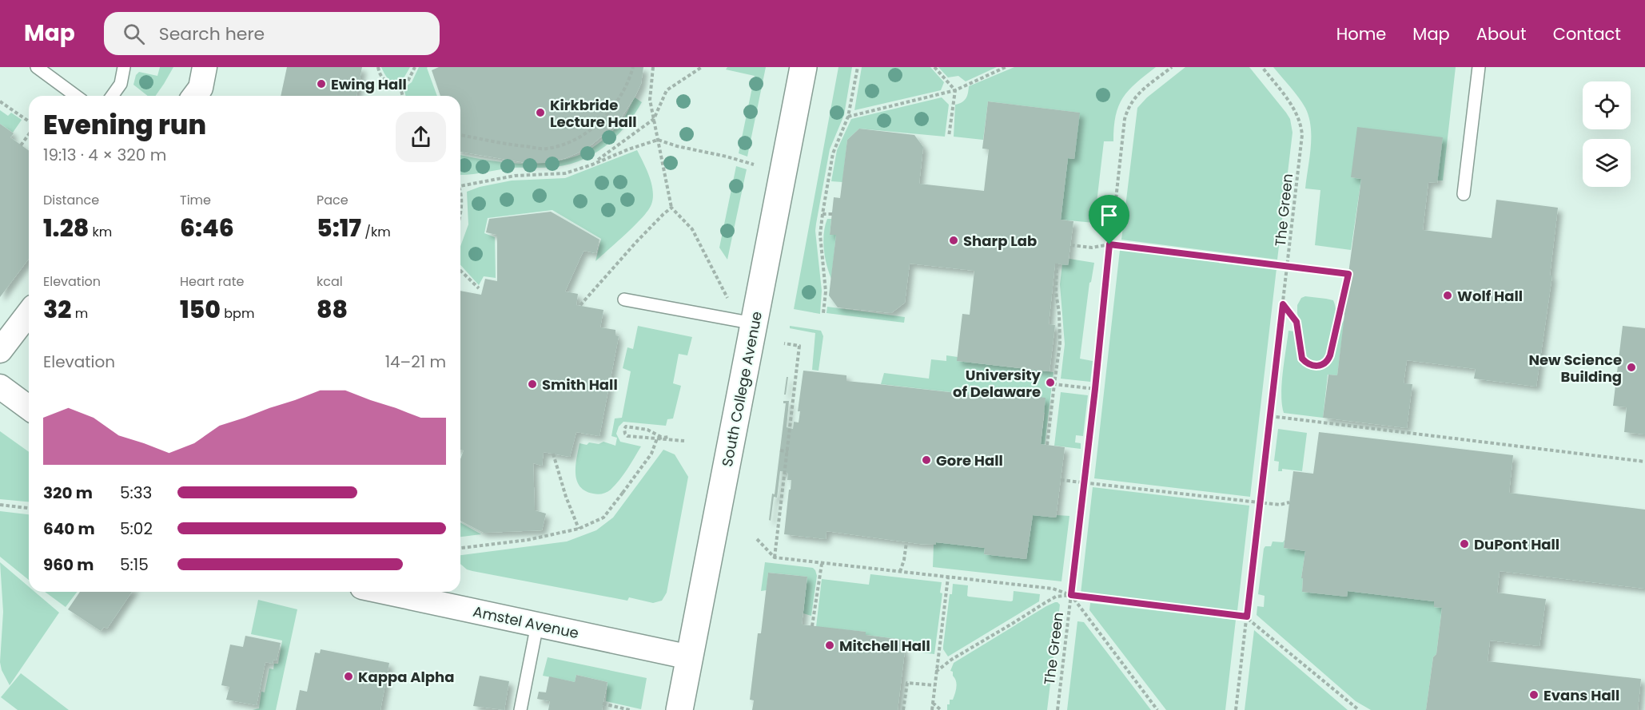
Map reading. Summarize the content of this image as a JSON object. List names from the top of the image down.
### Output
{
  "streets": {
    "main road": ["South College Avenue"],
    "street": ["Amstel Avenue"],
    "path": ["The Green"]
  },
  "crossings": [
    ["South College Avenue", "Amstel Avenue"]
  ],
  "places": [
    "Ewing Hall",
    "Kirkbride Lecture Hall",
    "Sharp Lab",
    "Wolf Hall",
    "New Science Building",
    "University of Delaware",
    "Smith Hall",
    "Gore Hall",
    "DuPont Hall",
    "Mitchell Hall",
    "Kappa Alpha",
    "Evans Hall"
  ],
  "page": {
    "header": "Map",
    "search": "Search here",
    "nav": [
      "Home",
      "Map",
      "About",
      "Contact"
    ],
    "heading": ["Evening run", "19:13 · 4 × 320 m"],
    "stats": [
      ["Distance", "1.28 km"],
      ["Time", "6:46"],
      ["Pace", "5:17 /km"],
      ["Elevation", "32 m"],
      ["Heart rate", "150 bpm"],
      ["kcal", "88"]
    ],
    "chart": ["Elevation", "14–21 m"],
    "list": [
      {
        "name": "320 m",
        "note": "5:33"
      },
      {
        "name": "640 m",
        "note": "5:02"
      },
      {
        "name": "960 m",
        "note": "5:15"
      }
    ]
  }
}
